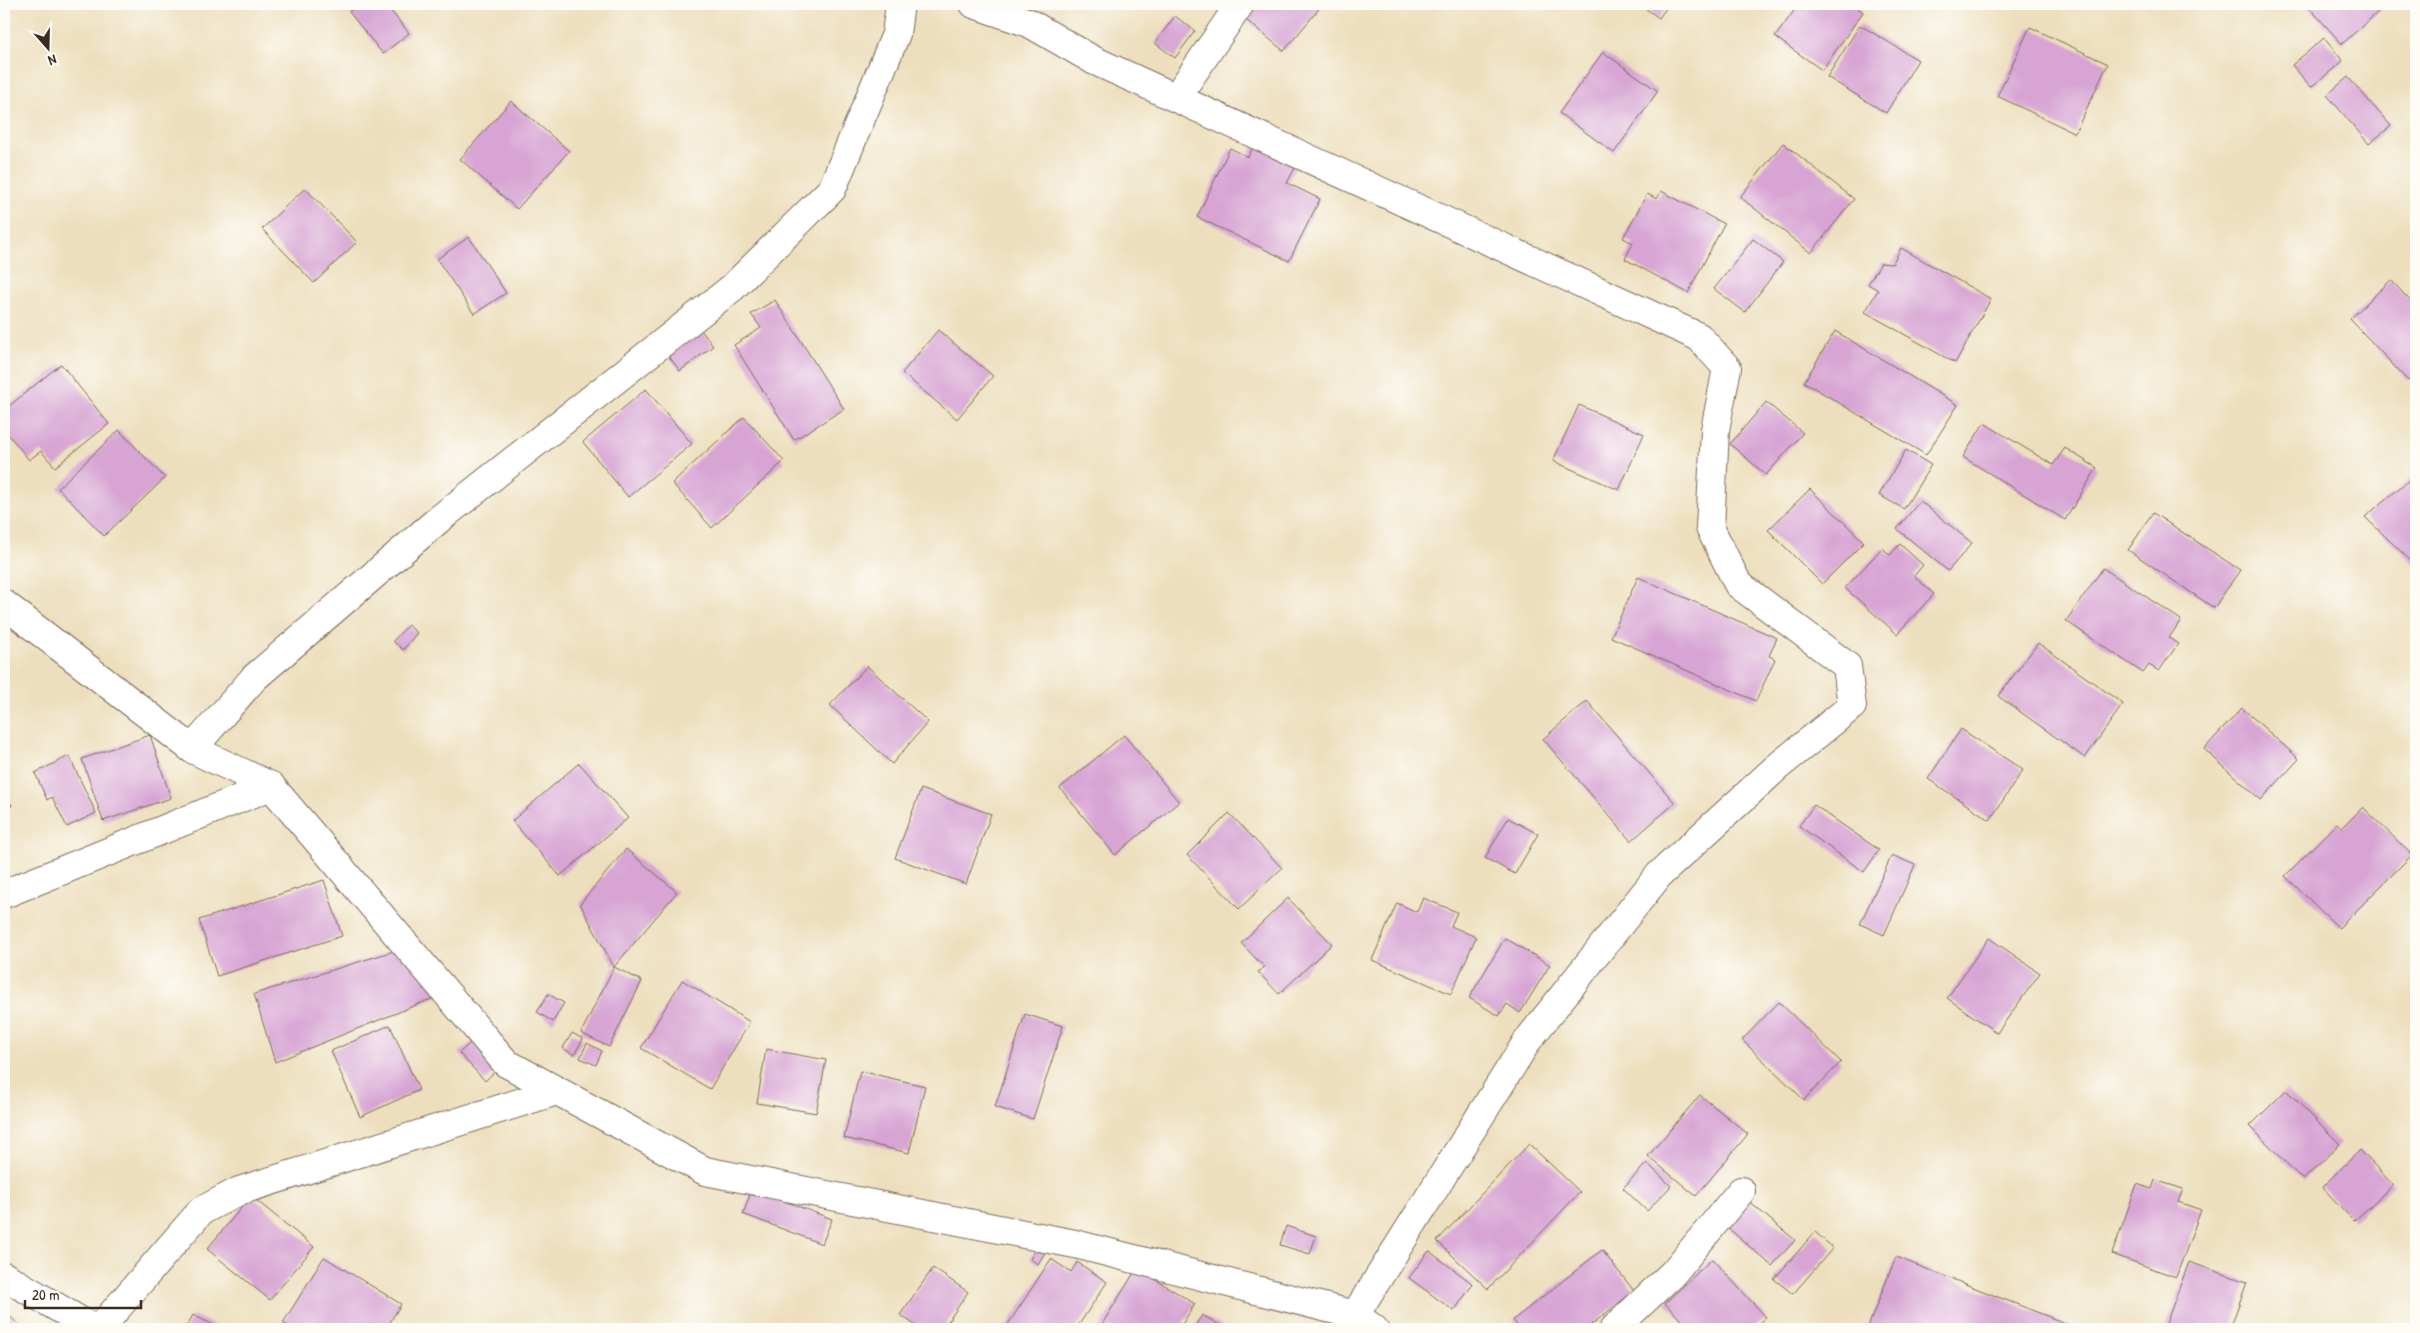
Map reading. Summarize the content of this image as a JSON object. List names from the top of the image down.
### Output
{
  "scale_bar": "20 m",
  "north": "bottom"
}
